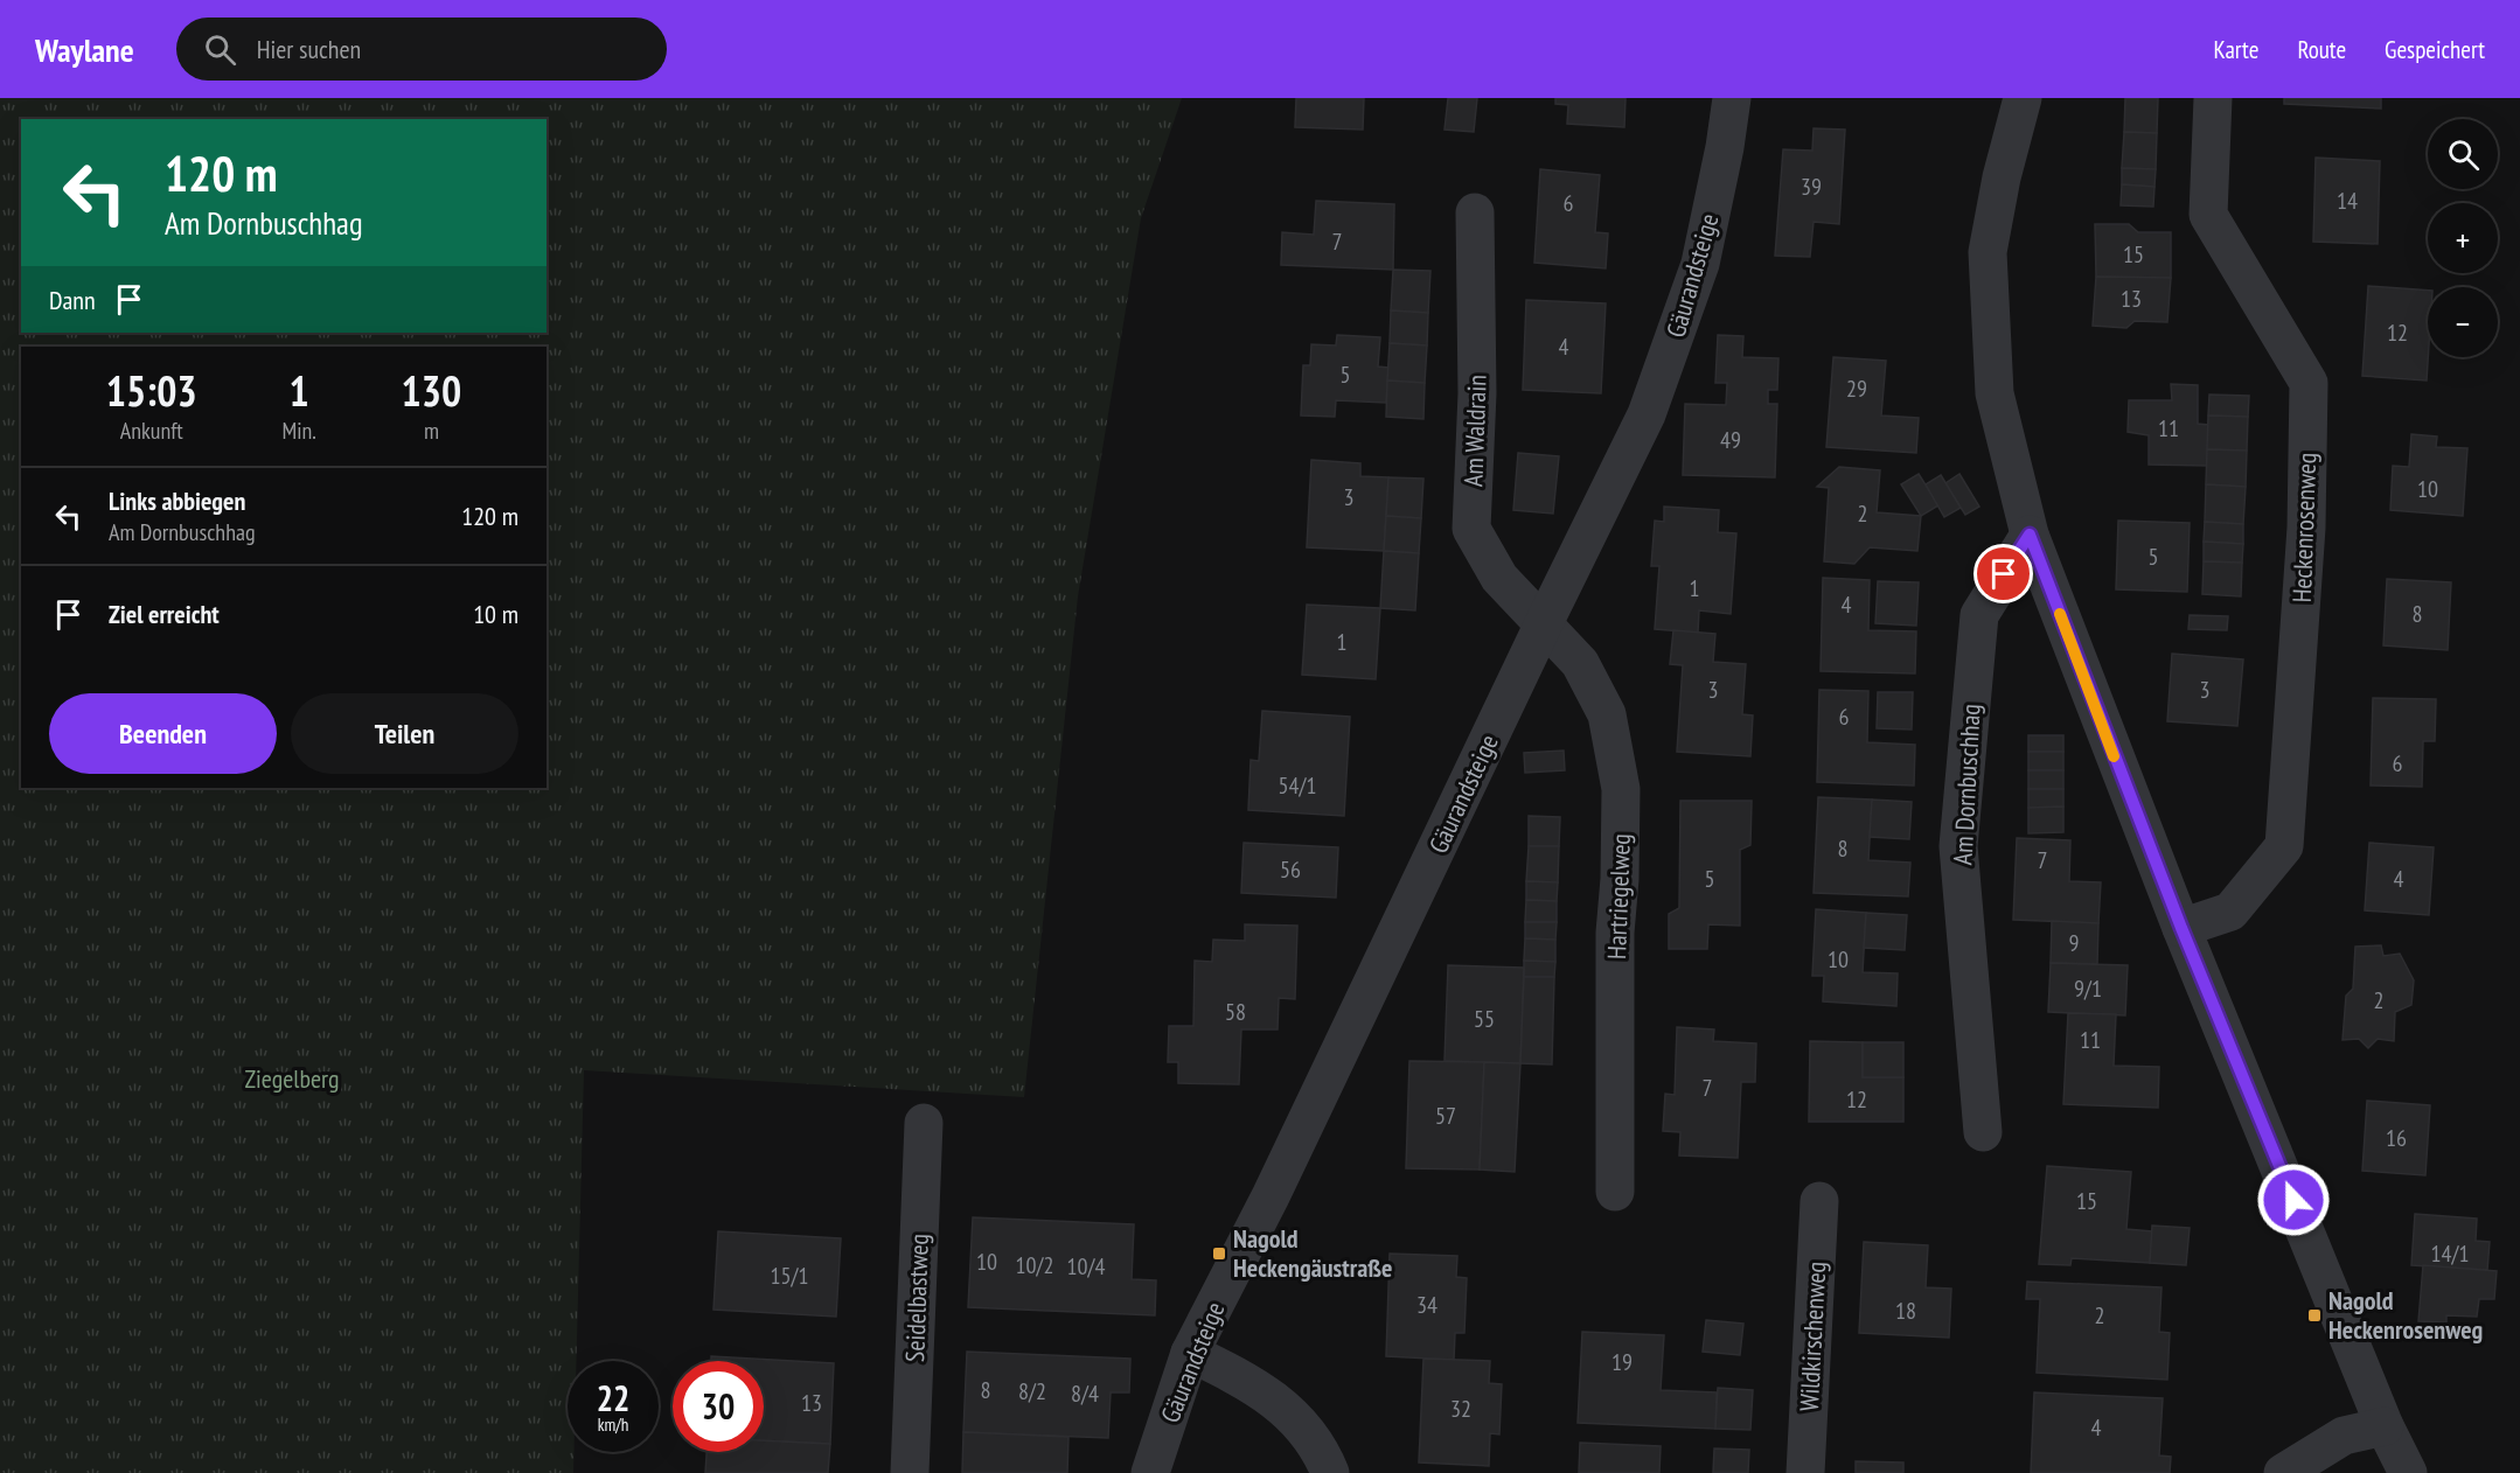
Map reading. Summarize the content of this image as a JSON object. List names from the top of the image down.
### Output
{
  "streets": {
    "street": [
      "Gäurandsteige",
      "Am Waldrain",
      "Heckenrosenweg",
      "Am Dornbuschhag",
      "Hartriegelweg",
      "Seidelbastweg",
      "Wildkirschenweg"
    ]
  },
  "crossings": [
    ["Gäurandsteige", "Am Waldrain"],
    ["Gäurandsteige", "Hartriegelweg"],
    ["Am Waldrain", "Hartriegelweg"]
  ],
  "parks": ["Ziegelberg"],
  "places": {
    "transit": ["Nagold Heckengäustraße", "Nagold Heckenrosenweg"]
  },
  "house_numbers": [
    "39",
    "14",
    "6",
    "7",
    "15",
    "13",
    "12",
    "4",
    "5",
    "29",
    "11",
    "49",
    "10",
    "3",
    "2",
    "5",
    "1",
    "4",
    "8",
    "1",
    "3",
    "3",
    "6",
    "6",
    "54/1",
    "8",
    "7",
    "56",
    "5",
    "4",
    "9",
    "10",
    "9/1",
    "2",
    "58",
    "55",
    "11",
    "7",
    "12",
    "57",
    "16",
    "15",
    "14/1",
    "10",
    "10/2",
    "10/4",
    "15/1",
    "34",
    "18",
    "2",
    "19",
    "8",
    "8/2",
    "8/4",
    "13",
    "32",
    "4"
  ],
  "page": {
    "header": "Waylane",
    "search": "Hier suchen",
    "nav": ["Karte", "Route", "Gespeichert"],
    "map_buttons": ["+", "−"],
    "turn": ["120 m", "Am Dornbuschhag"],
    "then": "Dann",
    "eta": [
      "15:03",
      "Ankunft",
      "1",
      "Min.",
      "130",
      "m"
    ],
    "list": [
      {
        "name": "Links abbiegen",
        "note": "Am Dornbuschhag",
        "value": "120 m"
      },
      {
        "name": "Ziel erreicht",
        "value": "10 m"
      }
    ],
    "buttons": ["Beenden", "Teilen"],
    "speed": "22 km/h",
    "limit": "30"
  }
}
